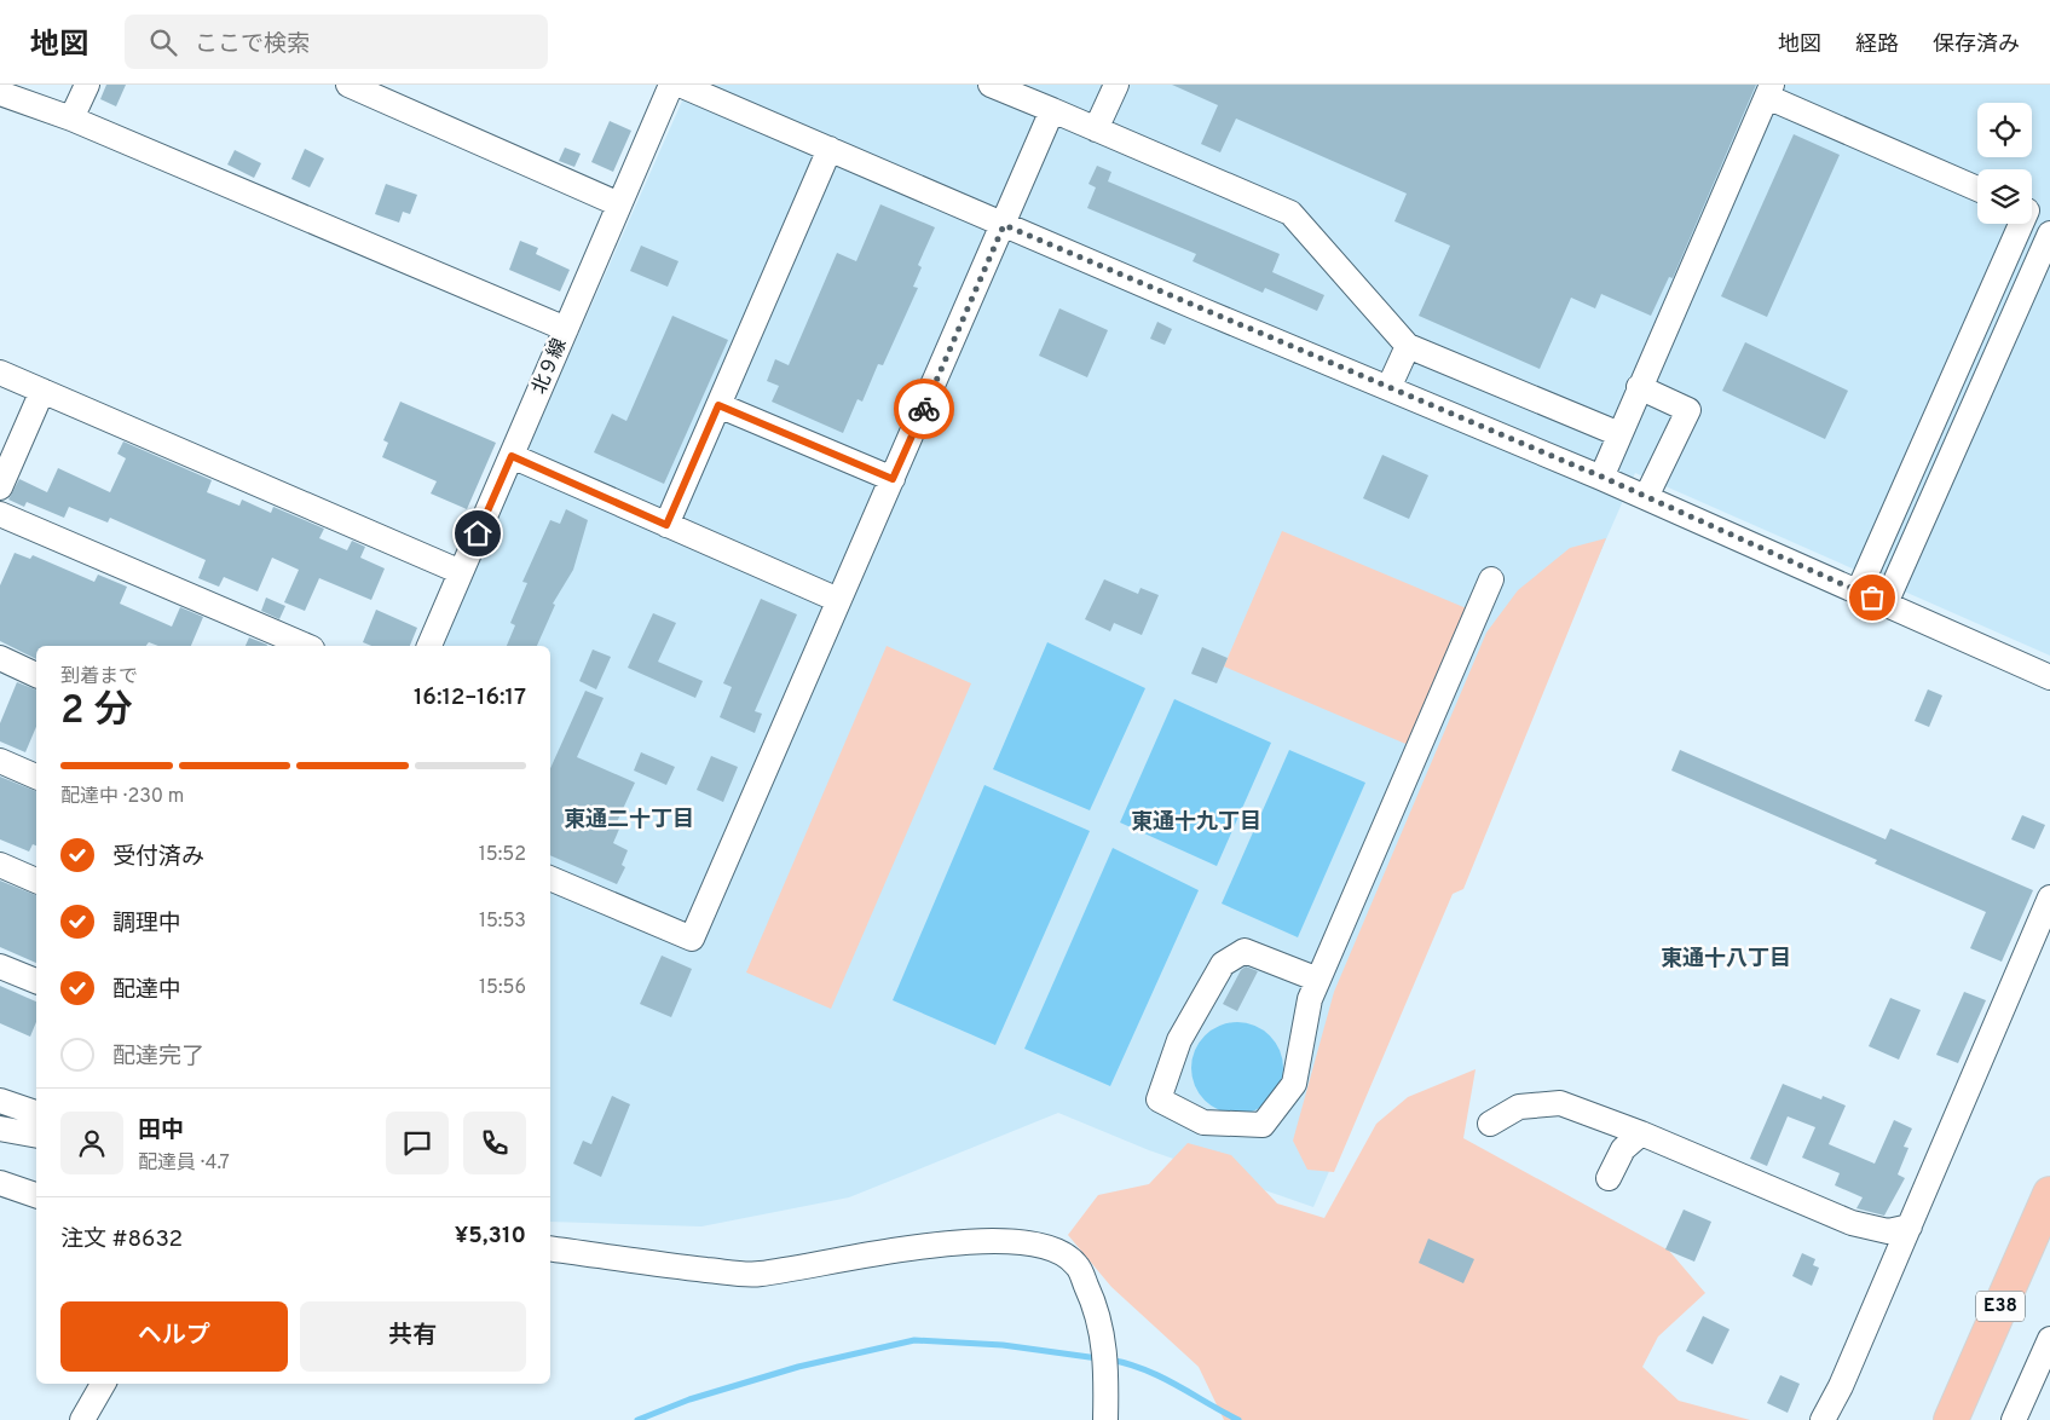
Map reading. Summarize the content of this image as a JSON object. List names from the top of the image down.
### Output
{
  "streets": {
    "highway": ["E38"],
    "street": ["北９線"]
  },
  "districts": ["東通二十丁目", "東通十九丁目", "東通十八丁目"],
  "page": {
    "header": "地図",
    "search": "ここで検索",
    "nav": ["地図", "経路", "保存済み"],
    "heading": ["2 分", "到着まで", "16:12–16:17"],
    "panel": [
      "田中",
      "配達員 · 4.7",
      "注文 #8632",
      "¥5,310"
    ],
    "bar": "配達中 · 230 m",
    "list": [
      ["受付済み", "15:52"],
      ["調理中", "15:53"],
      ["配達中", "15:56"],
      "配達完了"
    ],
    "buttons": ["ヘルプ", "共有"]
  }
}
